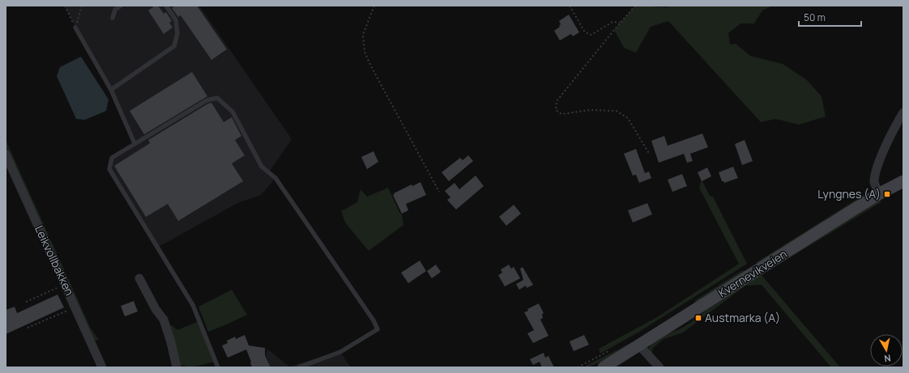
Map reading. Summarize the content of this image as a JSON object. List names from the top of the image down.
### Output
{
  "streets": {
    "main road": ["Kvernevikveien"],
    "street": ["Leikvollbakken"]
  },
  "places": {
    "transit": ["Lyngnes (A)", "Austmarka (A)"]
  },
  "scale_bar": "50 m",
  "north": "bottom"
}
